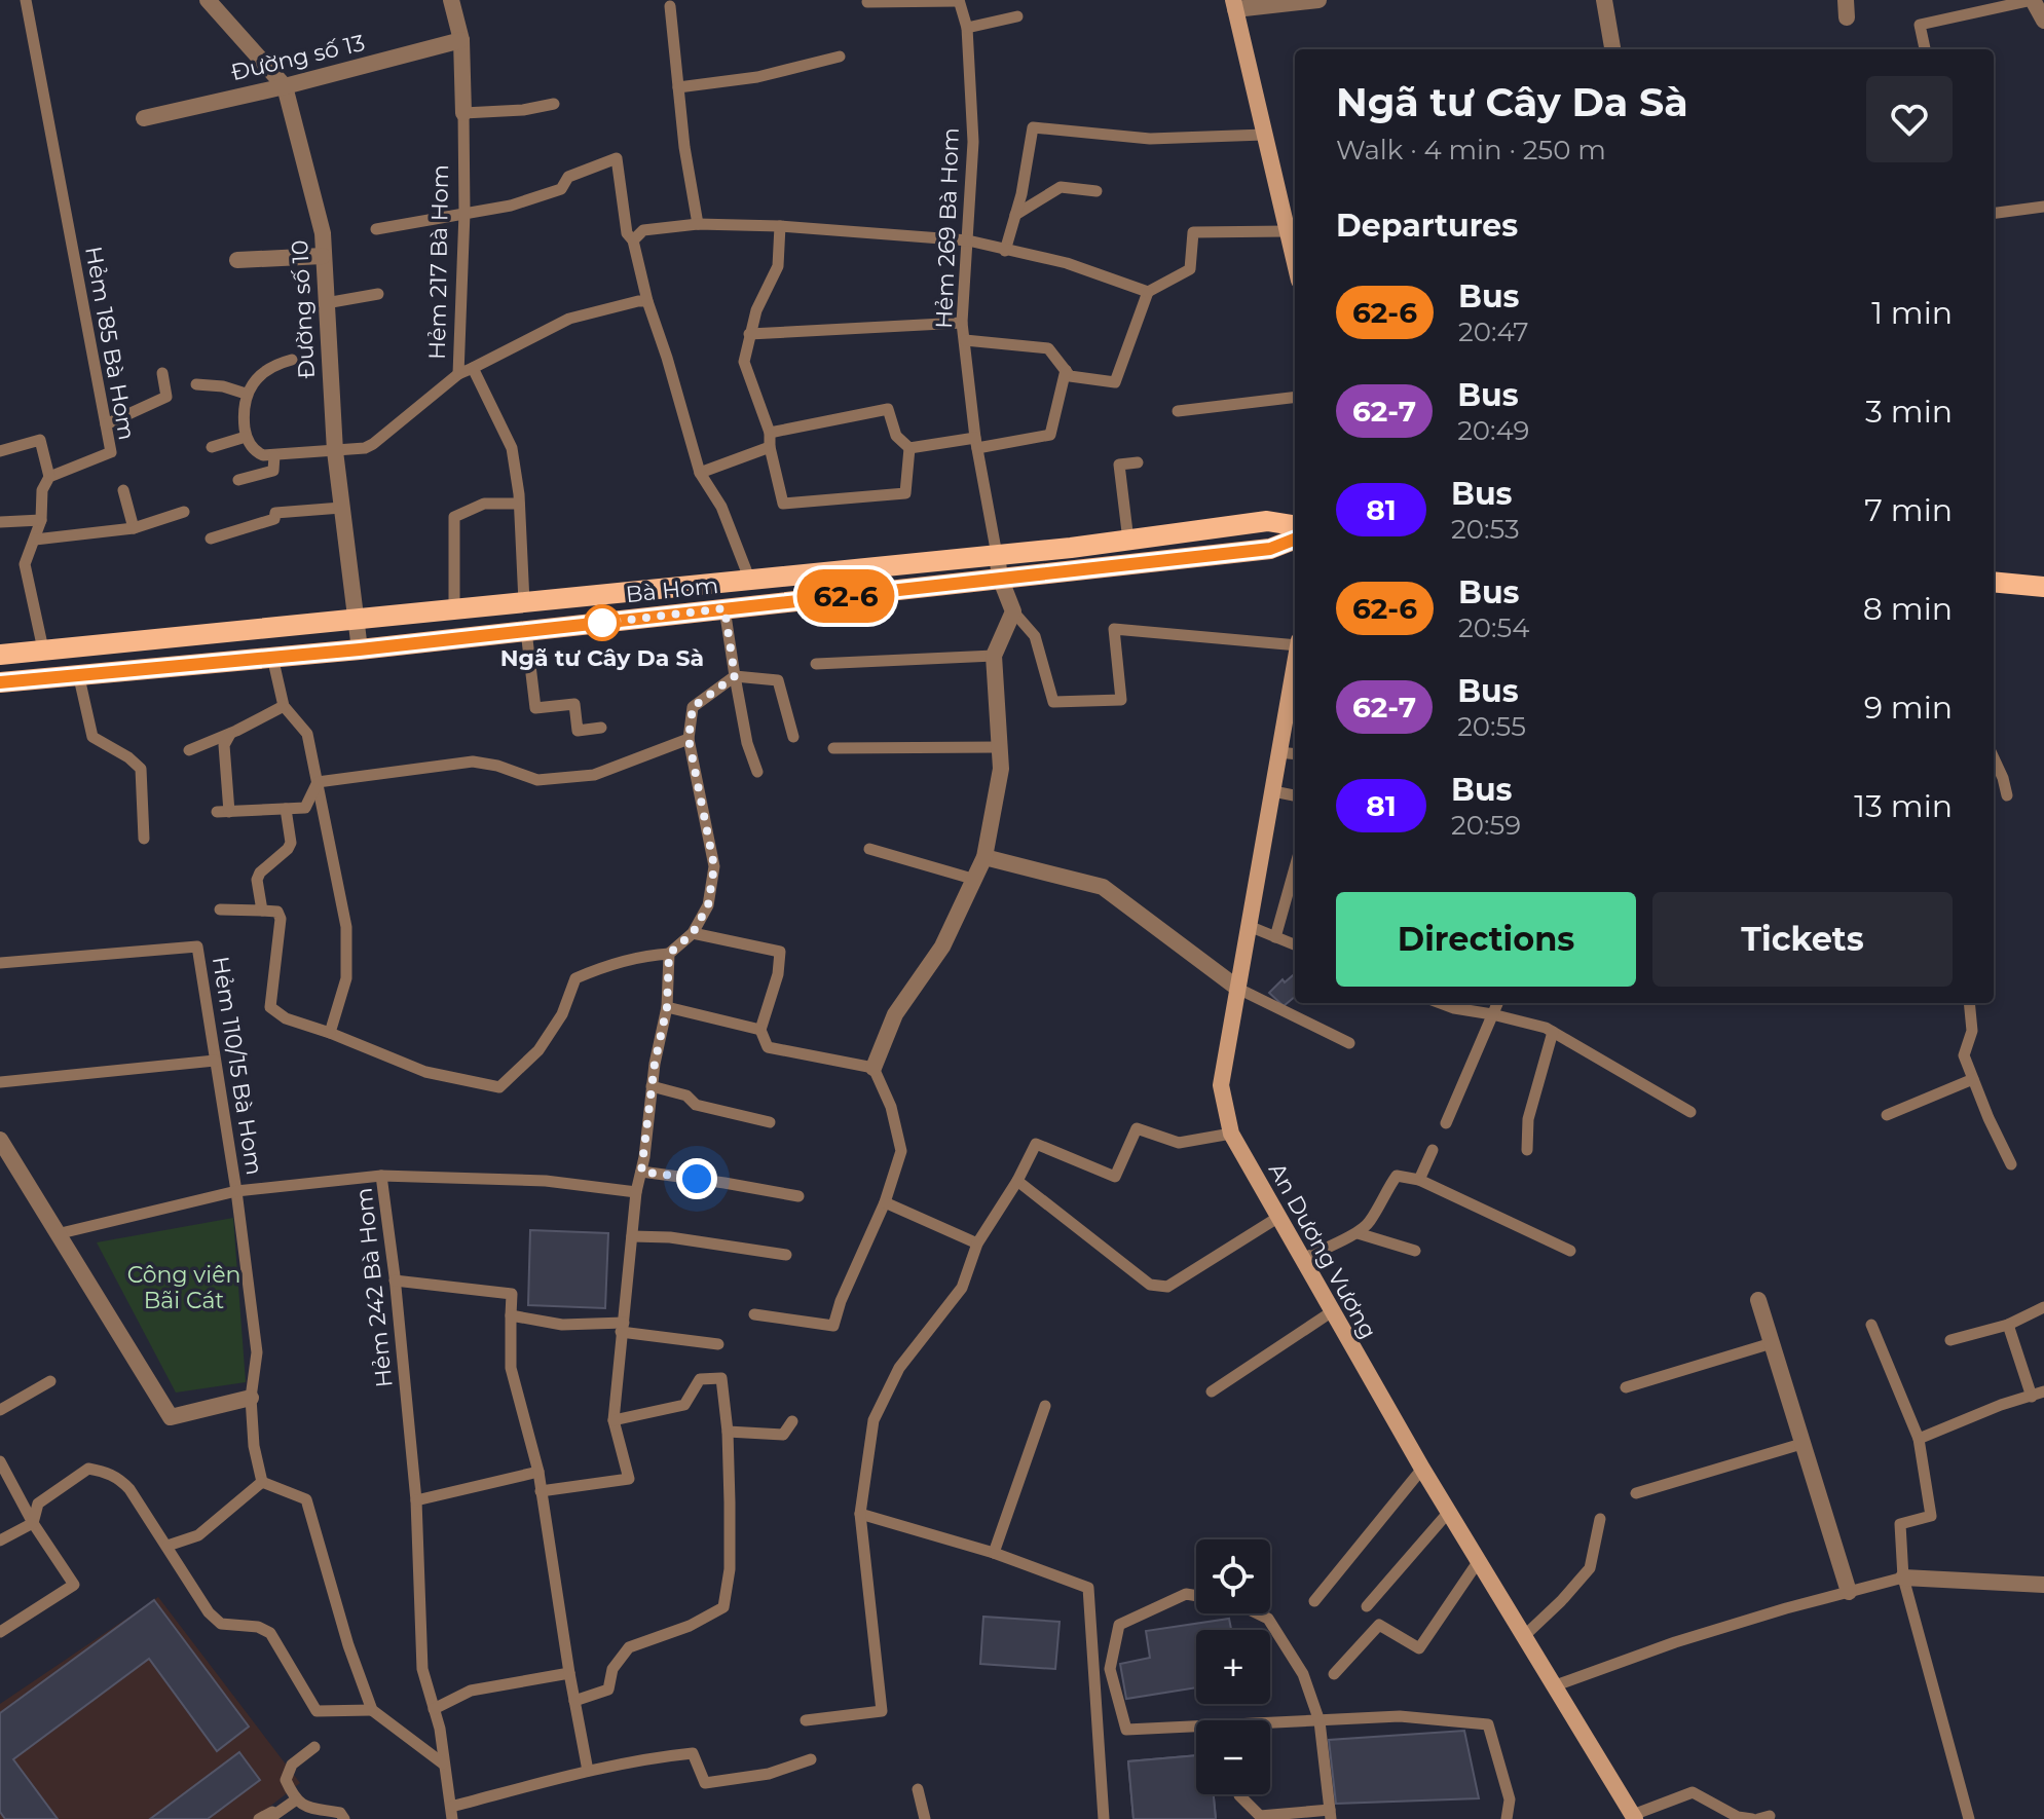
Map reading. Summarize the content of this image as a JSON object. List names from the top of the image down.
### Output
{
  "streets": {
    "main road": ["Bà Hom", "An Dương Vương"],
    "street": ["Đường số 13", "Hẻm 217 Bà Hom", "Đường số 10"],
    "lane": [
      "Hẻm 269 Bà Hom",
      "Hẻm 185 Bà Hom",
      "Hẻm 110/15 Bà Hom",
      "Hẻm 242 Bà Hom"
    ]
  },
  "crossings": [
    ["Đường số 13", "Hẻm 217 Bà Hom"],
    ["Đường số 13", "Đường số 10"],
    ["Hẻm 269 Bà Hom", "Bà Hom"],
    ["Hẻm 217 Bà Hom", "Bà Hom"],
    ["Đường số 10", "Bà Hom"]
  ],
  "parks": ["Công viên Bãi Cát"],
  "places": ["Ngã tư Cây Da Sà"],
  "lines": ["bus line 62-6"],
  "page": {
    "on_map": "62-6",
    "heading": [
      ["Ngã tư Cây Da Sà", "Walk · 4 min · 250 m"],
      "Departures"
    ],
    "list": [
      {
        "mark": "62-6",
        "name": "Bus",
        "note": "20:47",
        "value": "1 min"
      },
      {
        "mark": "62-7",
        "name": "Bus",
        "note": "20:49",
        "value": "3 min"
      },
      {
        "mark": "81",
        "name": "Bus",
        "note": "20:53",
        "value": "7 min"
      },
      {
        "mark": "62-6",
        "name": "Bus",
        "note": "20:54",
        "value": "8 min"
      },
      {
        "mark": "62-7",
        "name": "Bus",
        "note": "20:55",
        "value": "9 min"
      },
      {
        "mark": "81",
        "name": "Bus",
        "note": "20:59",
        "value": "13 min"
      }
    ],
    "buttons": ["Directions", "Tickets"],
    "map_buttons": ["+", "−"]
  }
}
